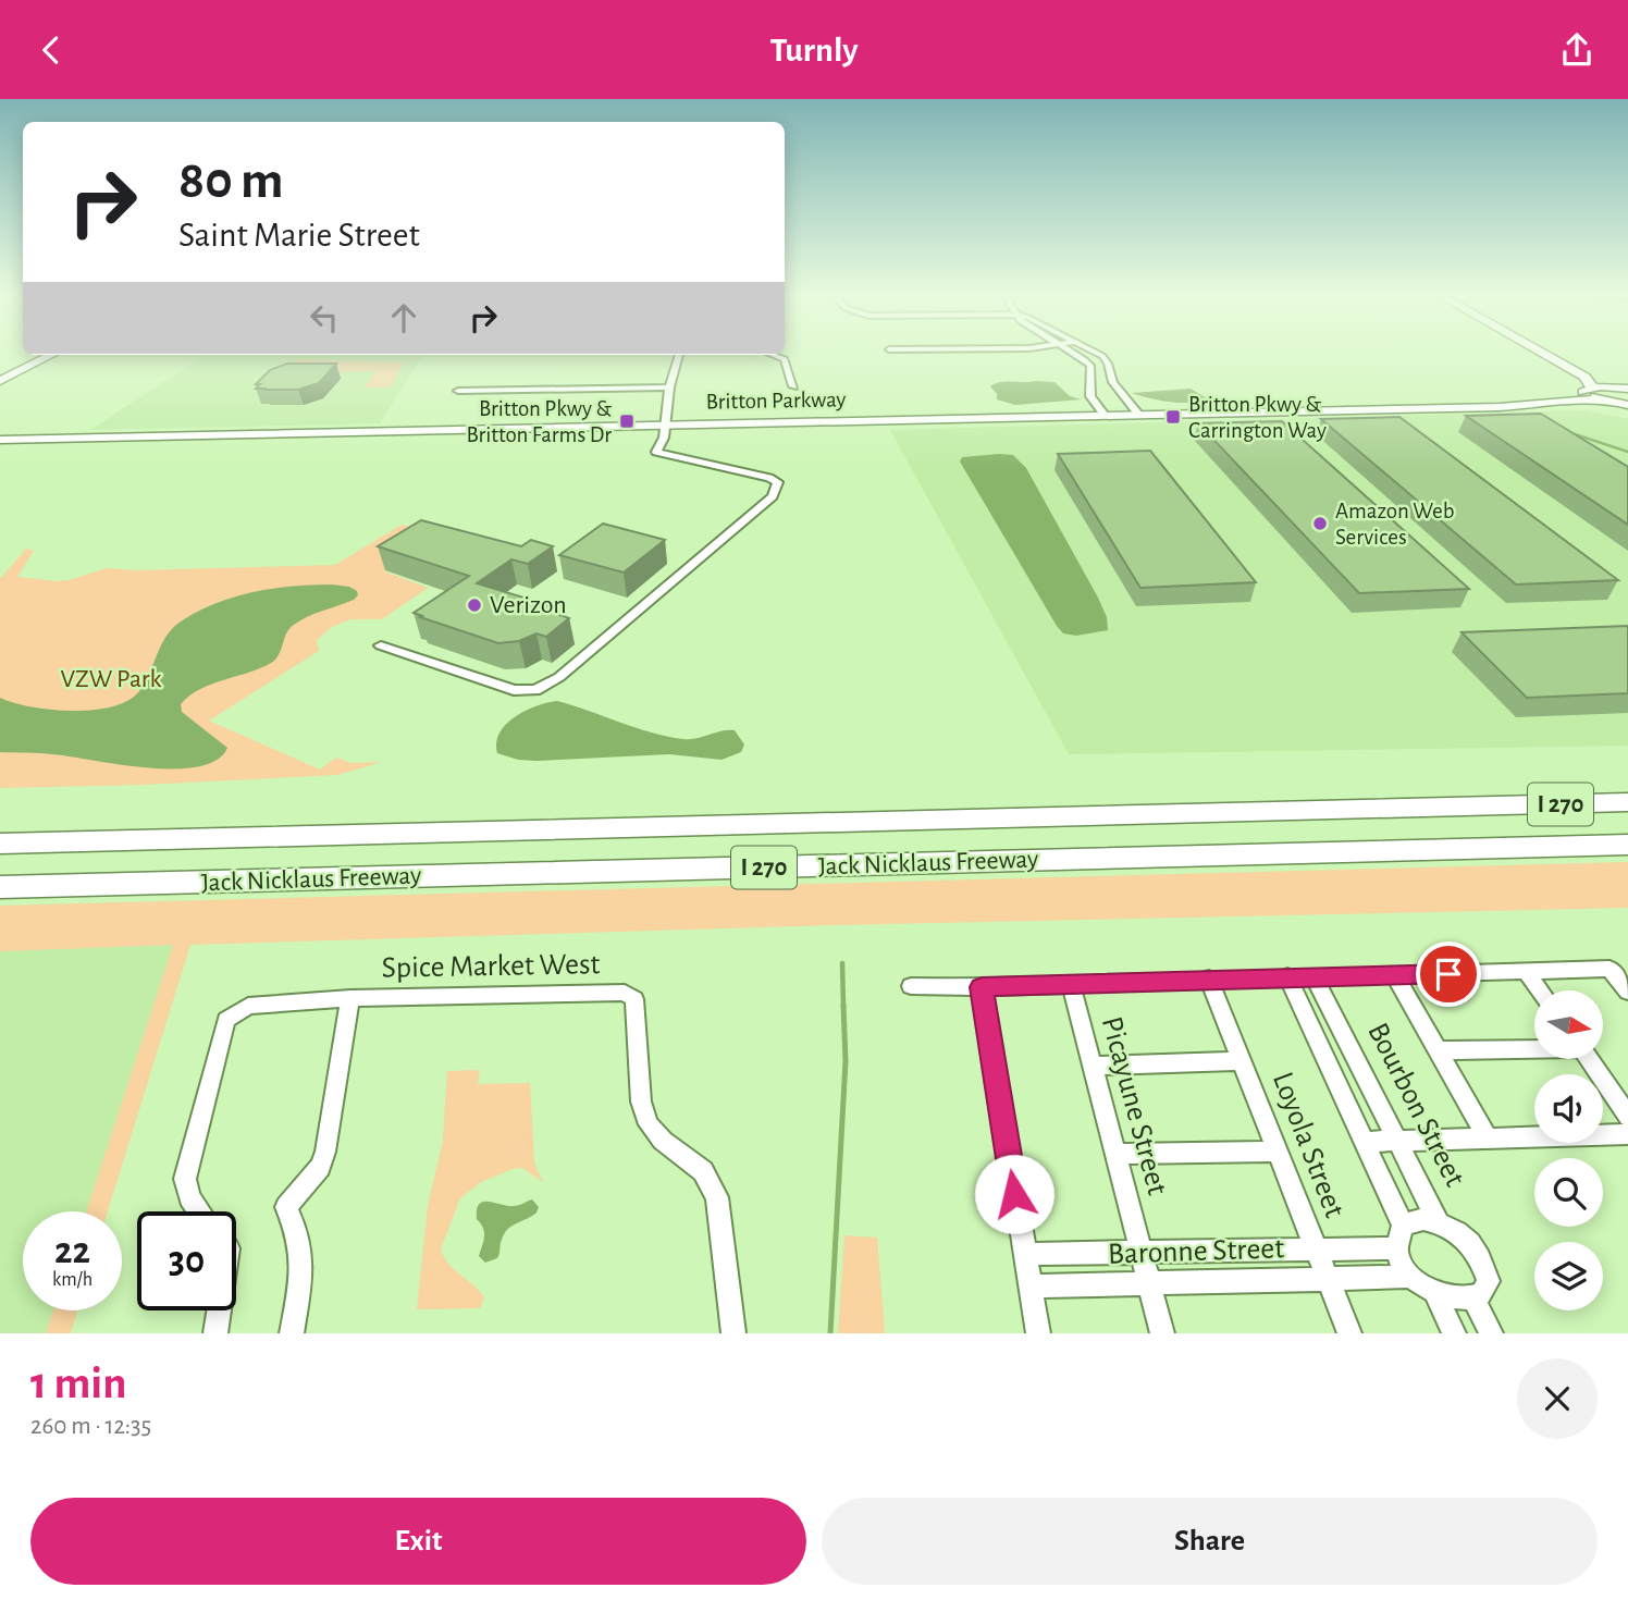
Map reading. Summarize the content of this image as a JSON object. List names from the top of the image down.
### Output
{
  "streets": {
    "highway": ["I 270", "Jack Nicklaus Freeway"],
    "main road": ["Britton Parkway"],
    "street": [
      "Spice Market West",
      "Bourbon Street",
      "Picayune Street",
      "Loyola Street",
      "Baronne Street"
    ]
  },
  "crossings": [
    ["Bourbon Street", "Baronne Street"],
    ["Picayune Street", "Baronne Street"],
    ["Loyola Street", "Baronne Street"]
  ],
  "parks": ["VZW Park"],
  "places": {
    "transit": ["Britton Pkwy & Carrington Way", "Britton Pkwy & Britton Farms Dr"],
    "other": ["Amazon Web Services", "Verizon"]
  },
  "north": "right",
  "page": {
    "header": "Turnly",
    "turn": ["80 m", "Saint Marie Street"],
    "speed": "22 km/h",
    "limit": "30",
    "heading": ["1 min", "260 m · 12:35"],
    "buttons": ["Exit", "Share"]
  }
}
